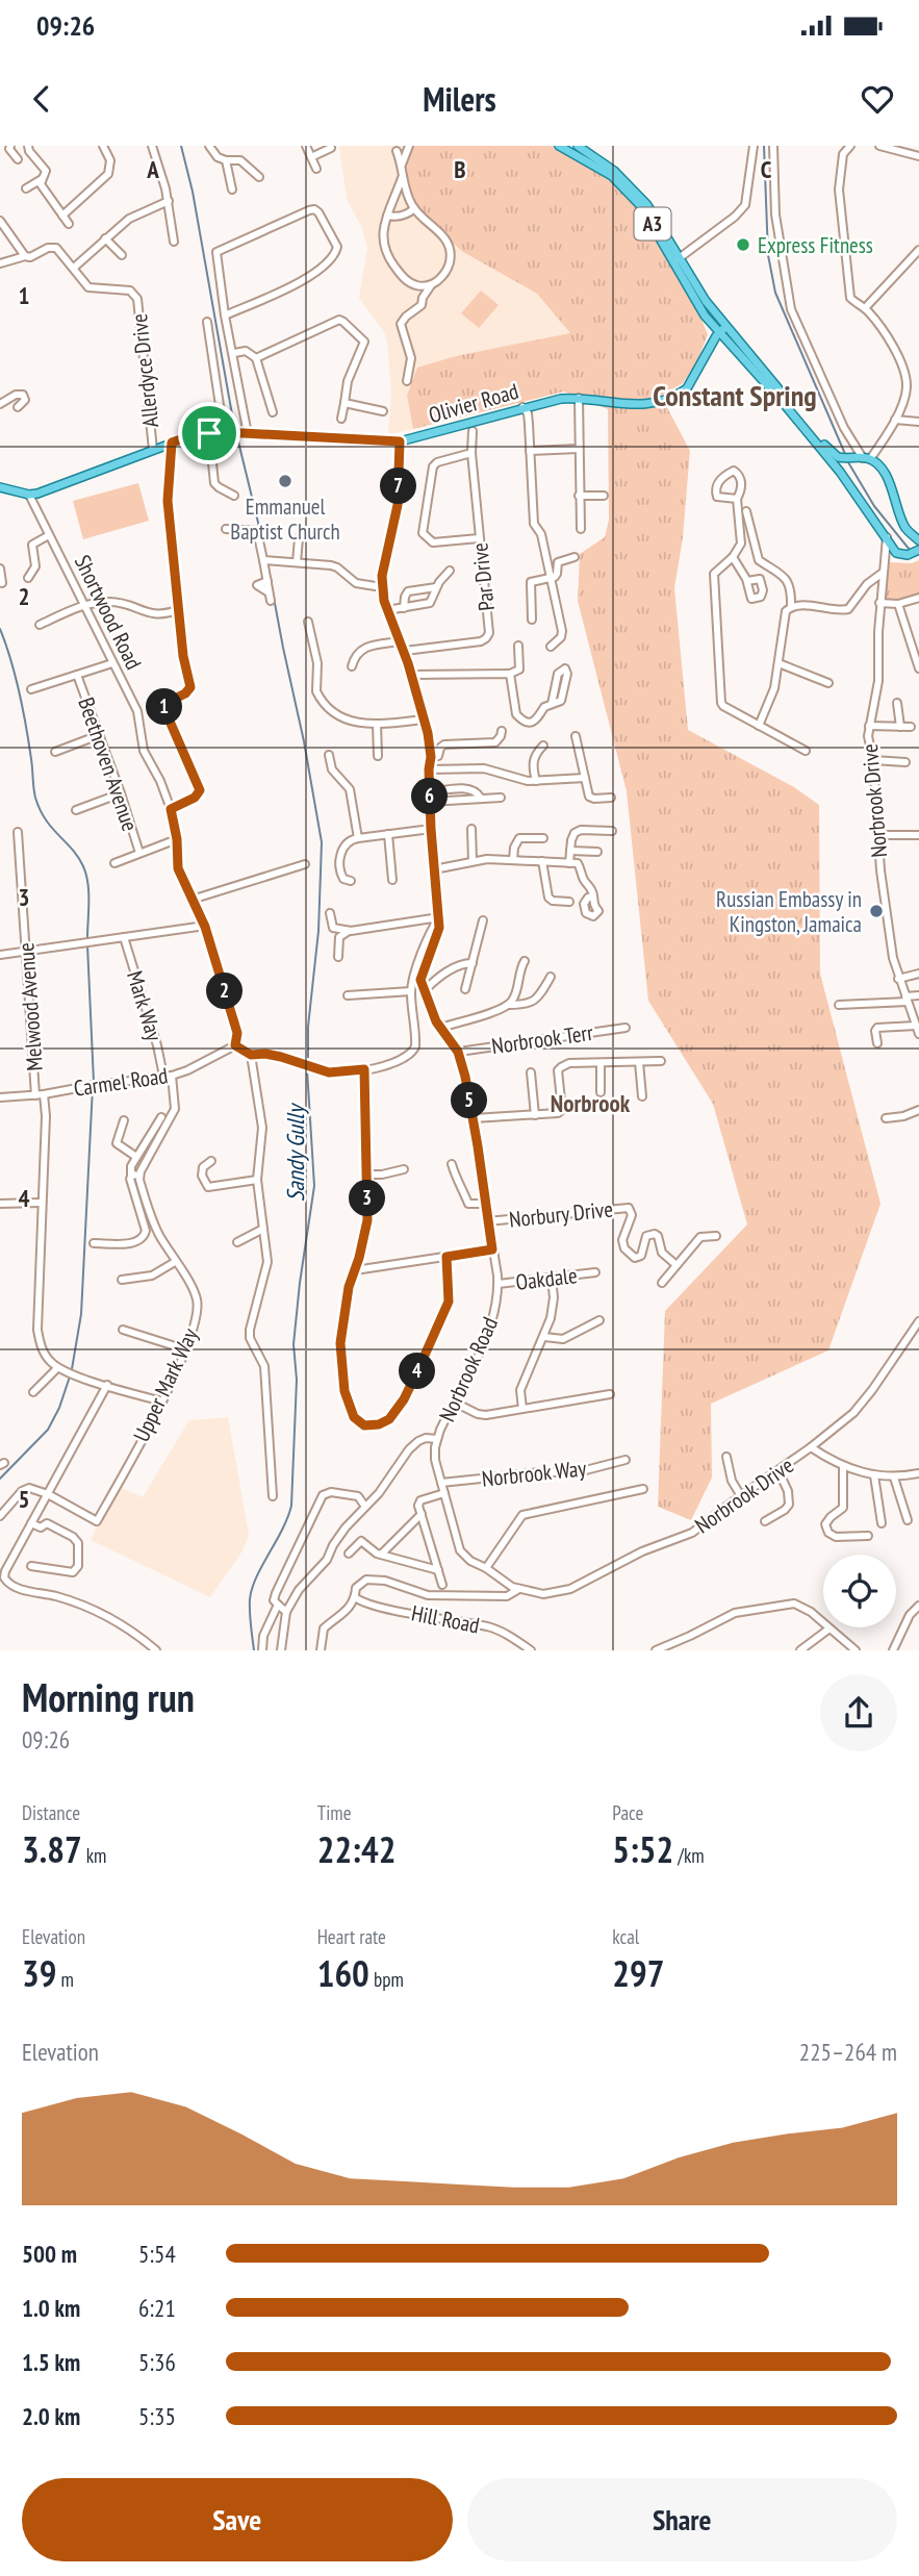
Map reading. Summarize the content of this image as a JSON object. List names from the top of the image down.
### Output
{
  "streets": {
    "main road": ["A3", "Olivier Road"],
    "street": [
      "Allerdyce Drive",
      "Par Drive",
      "Shortwood Road",
      "Beethoven Avenue",
      "Norbrook Drive",
      "Mark Way",
      "Melwood Avenue",
      "Norbrook Terr",
      "Carmel Road",
      "Norbury Drive",
      "Oakdale",
      "Norbrook Road",
      "Upper Mark Way",
      "Norbrook Way",
      "Hill Road"
    ]
  },
  "crossings": [
    ["A3", "Olivier Road"],
    ["A3", "Norbrook Drive"],
    ["Allerdyce Drive", "Olivier Road"],
    ["Olivier Road", "Shortwood Road"],
    ["Olivier Road", "Norbrook Road"],
    ["Par Drive", "Norbrook Road"],
    ["Shortwood Road", "Carmel Road"],
    ["Norbrook Drive", "Norbrook Road"],
    ["Mark Way", "Carmel Road"],
    ["Melwood Avenue", "Carmel Road"],
    ["Norbrook Terr", "Norbrook Road"],
    ["Norbury Drive", "Norbrook Road"],
    ["Oakdale", "Norbrook Road"],
    ["Norbrook Road", "Norbrook Way"]
  ],
  "districts": ["Constant Spring", "Norbrook"],
  "water": ["Sandy Gully"],
  "places": ["Express Fitness", "Emmanuel Baptist Church", "Russian Embassy in Kingston, Jamaica"],
  "page": {
    "status": "09:26",
    "header": "Milers",
    "pins": [
      "7",
      "1",
      "6",
      "2",
      "5",
      "3",
      "4"
    ],
    "heading": ["Morning run", "09:26"],
    "stats": [
      ["Distance", "3.87 km"],
      ["Time", "22:42"],
      ["Pace", "5:52 /km"],
      ["Elevation", "39 m"],
      ["Heart rate", "160 bpm"],
      ["kcal", "297"]
    ],
    "chart": ["Elevation", "225–264 m"],
    "list": [
      {
        "name": "500 m",
        "note": "5:54"
      },
      {
        "name": "1.0 km",
        "note": "6:21"
      },
      {
        "name": "1.5 km",
        "note": "5:36"
      },
      {
        "name": "2.0 km",
        "note": "5:35"
      }
    ],
    "buttons": ["Save", "Share"]
  },
  "grid": {
    "columns": ["A", "B", "C"],
    "rows": [
      "1",
      "2",
      "3",
      "4",
      "5"
    ]
  }
}
